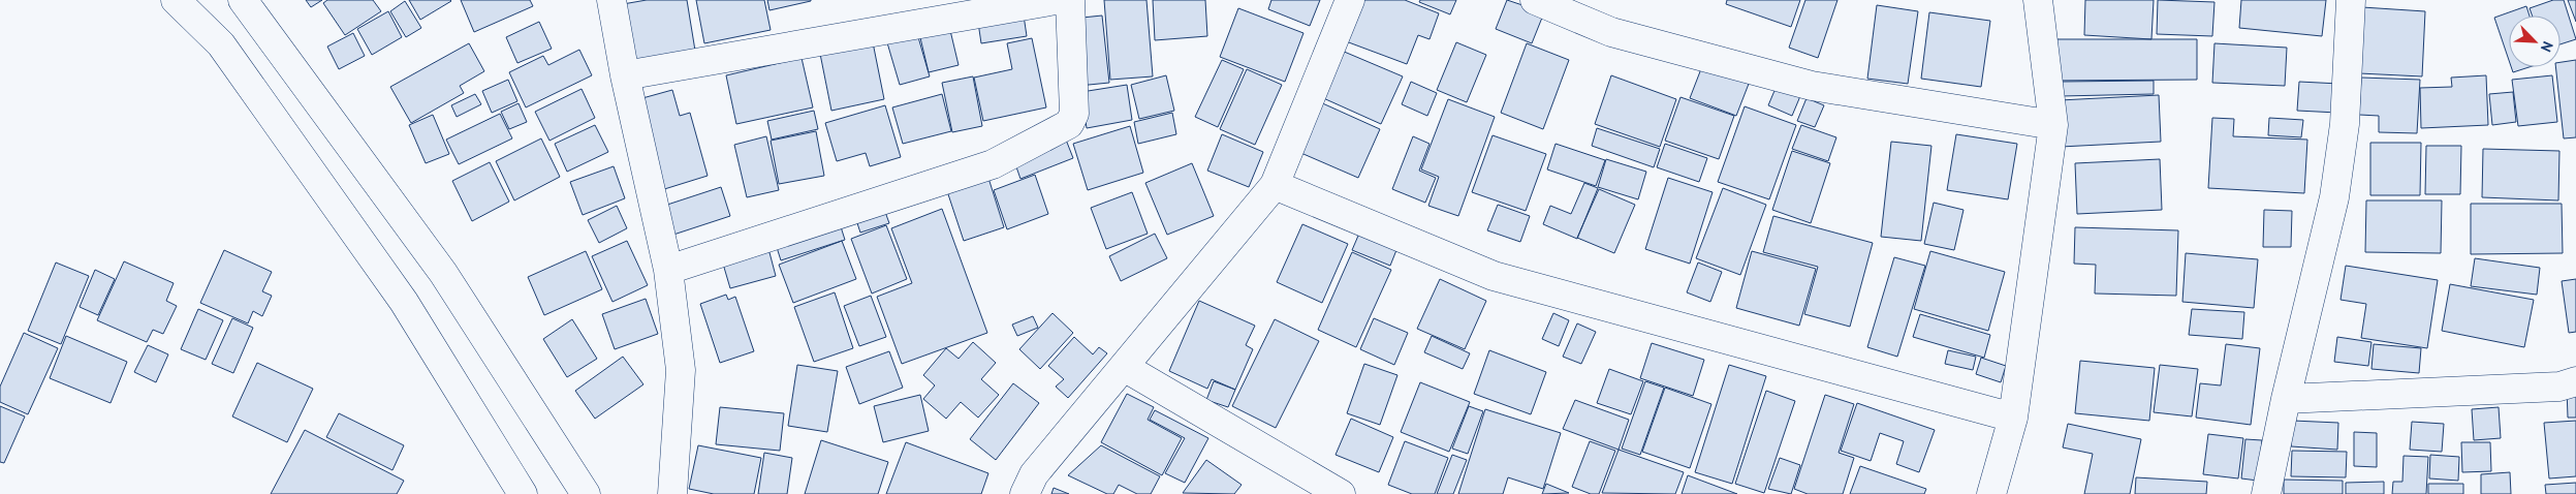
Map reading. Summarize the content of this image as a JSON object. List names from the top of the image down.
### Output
{
  "north": "bottom right"
}
